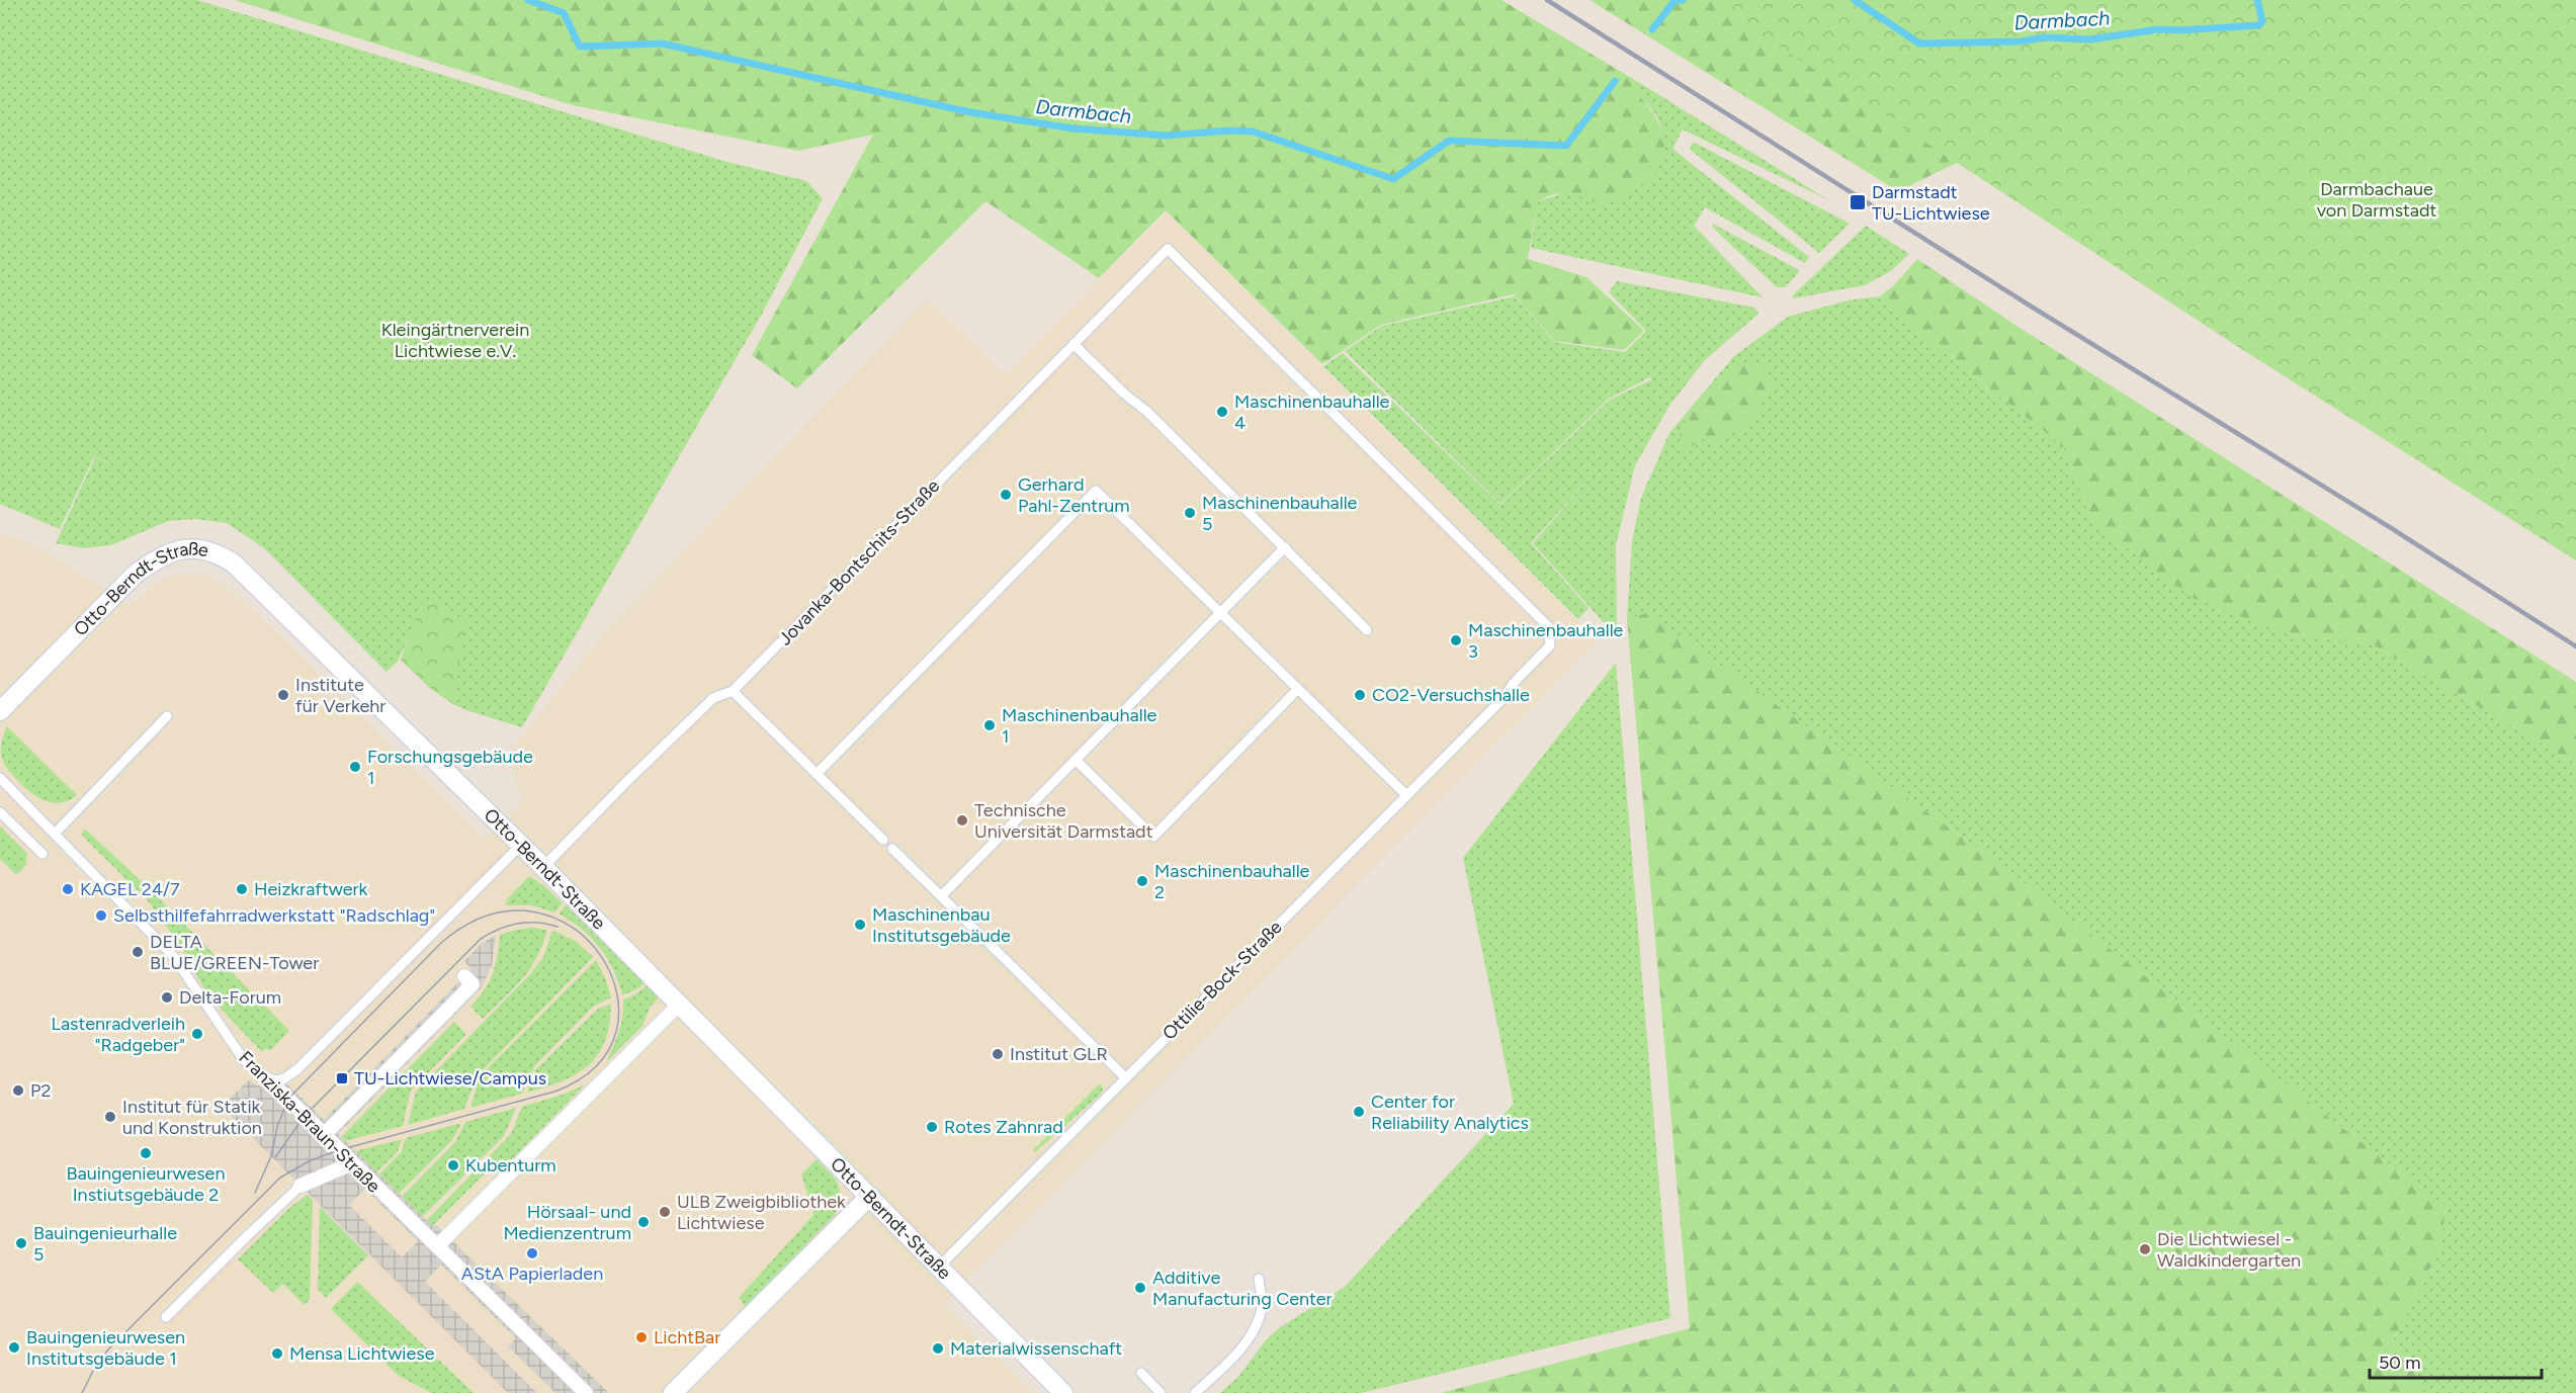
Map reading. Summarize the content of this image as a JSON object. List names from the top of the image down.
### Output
{
  "streets": {
    "street": ["Otto-Berndt-Straße", "Franziska-Braun-Straße"],
    "lane": ["Jovanka-Bontschits-Straße", "Ottilie-Bock-Straße"]
  },
  "crossings": [
    ["Jovanka-Bontschits-Straße", "Otto-Berndt-Straße"],
    ["Jovanka-Bontschits-Straße", "Ottilie-Bock-Straße"],
    ["Otto-Berndt-Straße", "Ottilie-Bock-Straße"]
  ],
  "water": ["Darmbach"],
  "parks": ["Darmbachaue von Darmstadt", "Kleingärtnerverein Lichtwiese e.V."],
  "places": {
    "transit": ["Darmstadt TU-Lichtwiese", "TU-Lichtwiese/Campus"],
    "other": [
      "Maschinenbauhalle 4",
      "Gerhard Pahl-Zentrum",
      "Maschinenbauhalle 5",
      "Maschinenbauhalle 3",
      "Institute für Verkehr",
      "CO2-Versuchshalle",
      "Maschinenbauhalle 1",
      "Forschungsgebäude 1",
      "Technische Universität Darmstadt",
      "Maschinenbauhalle 2",
      "KAGEL 24/7",
      "Heizkraftwerk",
      "Selbsthilfefahrradwerkstatt \"Radschlag\"",
      "Maschinenbau Institutsgebäude",
      "DELTA BLUE/GREEN-Tower",
      "Delta-Forum",
      "Lastenradverleih \"Radgeber\"",
      "Institut GLR",
      "P2",
      "Center for Reliability Analytics",
      "Institut für Statik und Konstruktion",
      "Rotes Zahnrad",
      "Bauingenieurwesen Instiutsgebäude 2",
      "Kubenturm",
      "ULB Zweigbibliothek Lichtwiese",
      "Hörsaal- und Medienzentrum",
      "Bauingenieurhalle 5",
      "Die Lichtwiesel - Waldkindergarten",
      "AStA Papierladen",
      "Additive Manufacturing Center",
      "LichtBar",
      "Bauingenieurwesen Institutsgebäude 1",
      "Materialwissenschaft",
      "Mensa Lichtwiese"
    ]
  },
  "scale_bar": "50 m"
}
